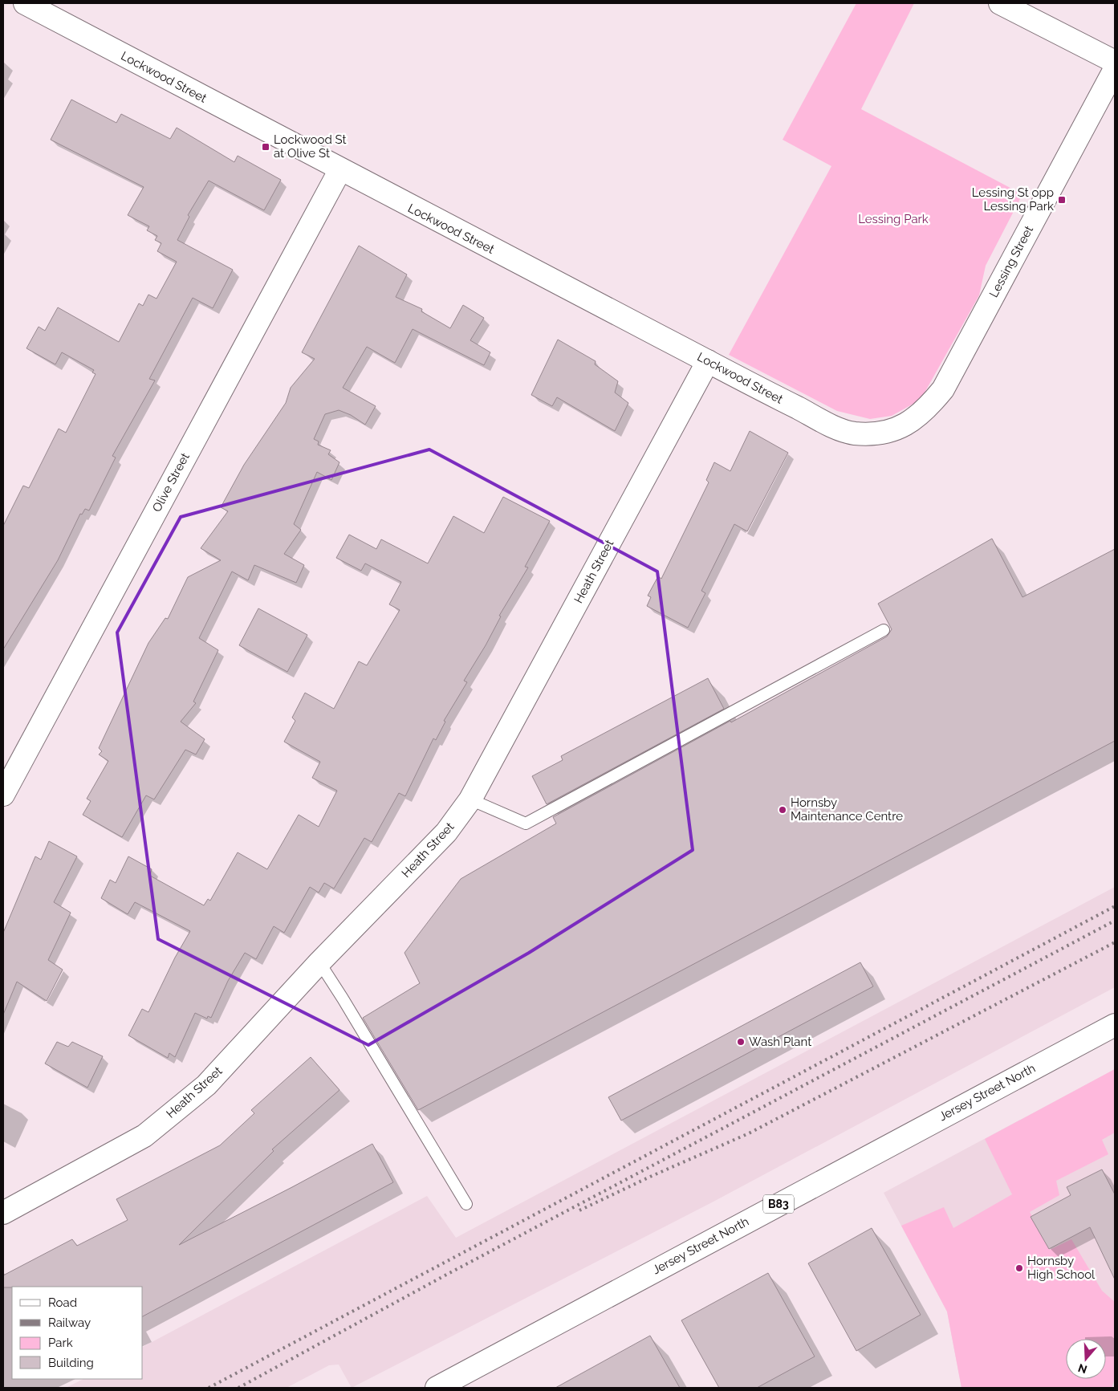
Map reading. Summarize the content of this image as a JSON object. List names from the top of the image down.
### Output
{
  "streets": {
    "street": [
      "Lockwood Street",
      "Lessing Street",
      "Olive Street",
      "Heath Street",
      "Jersey Street North",
      "B83"
    ]
  },
  "crossings": [
    ["Lockwood Street", "Lessing Street"],
    ["Lockwood Street", "Olive Street"],
    ["Lockwood Street", "Heath Street"]
  ],
  "parks": ["Lessing Park"],
  "places": {
    "transit": ["Lockwood St at Olive St", "Lessing St opp Lessing Park"],
    "other": ["Hornsby Maintenance Centre", "Wash Plant", "Hornsby High School"]
  },
  "legend": [
    "Road",
    "Railway",
    "Park",
    "Building"
  ],
  "north": "bottom"
}
